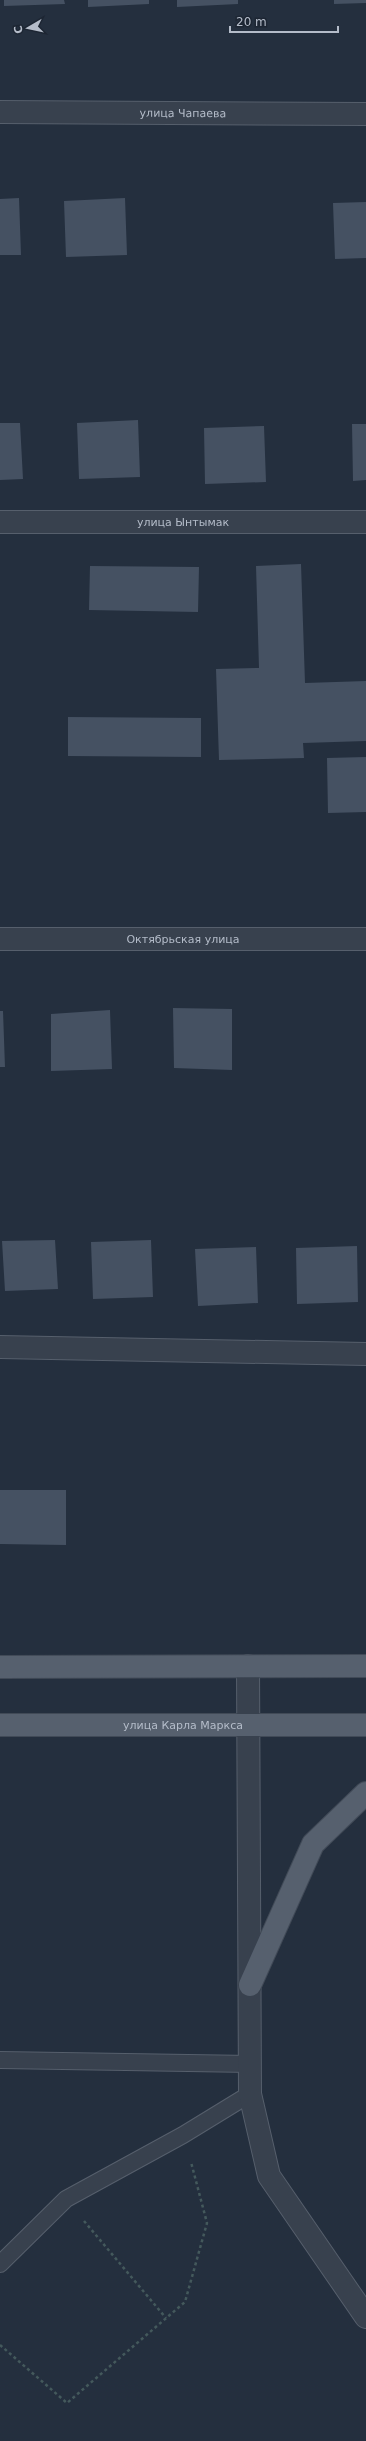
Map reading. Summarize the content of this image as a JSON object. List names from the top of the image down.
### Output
{
  "streets": {
    "main road": ["улица Карла Маркса"],
    "street": ["улица Чапаева", "улица Ынтымак", "Октябрьская улица"]
  },
  "scale_bar": "20 m",
  "north": "left"
}
